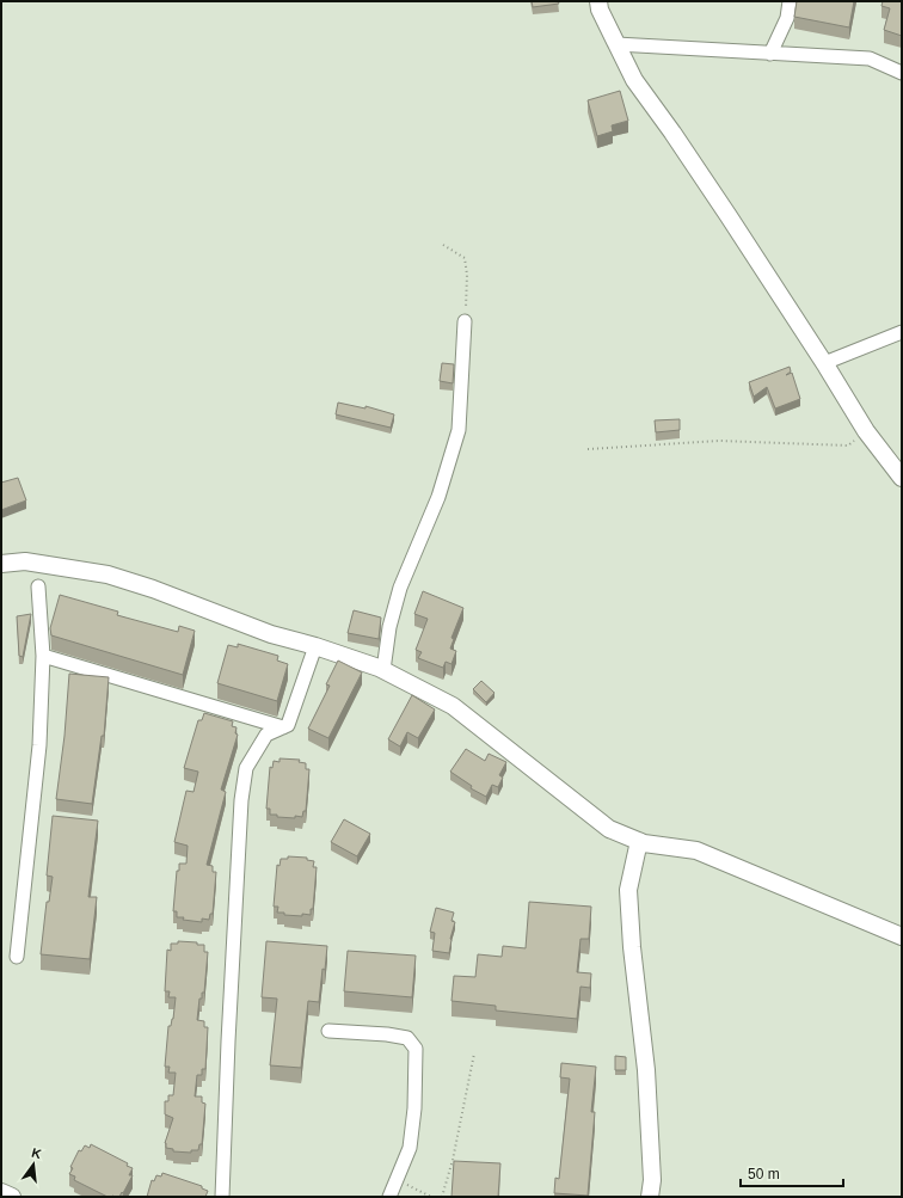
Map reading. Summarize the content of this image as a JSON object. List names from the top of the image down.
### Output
{
  "scale_bar": "50 m",
  "north": "top"
}
